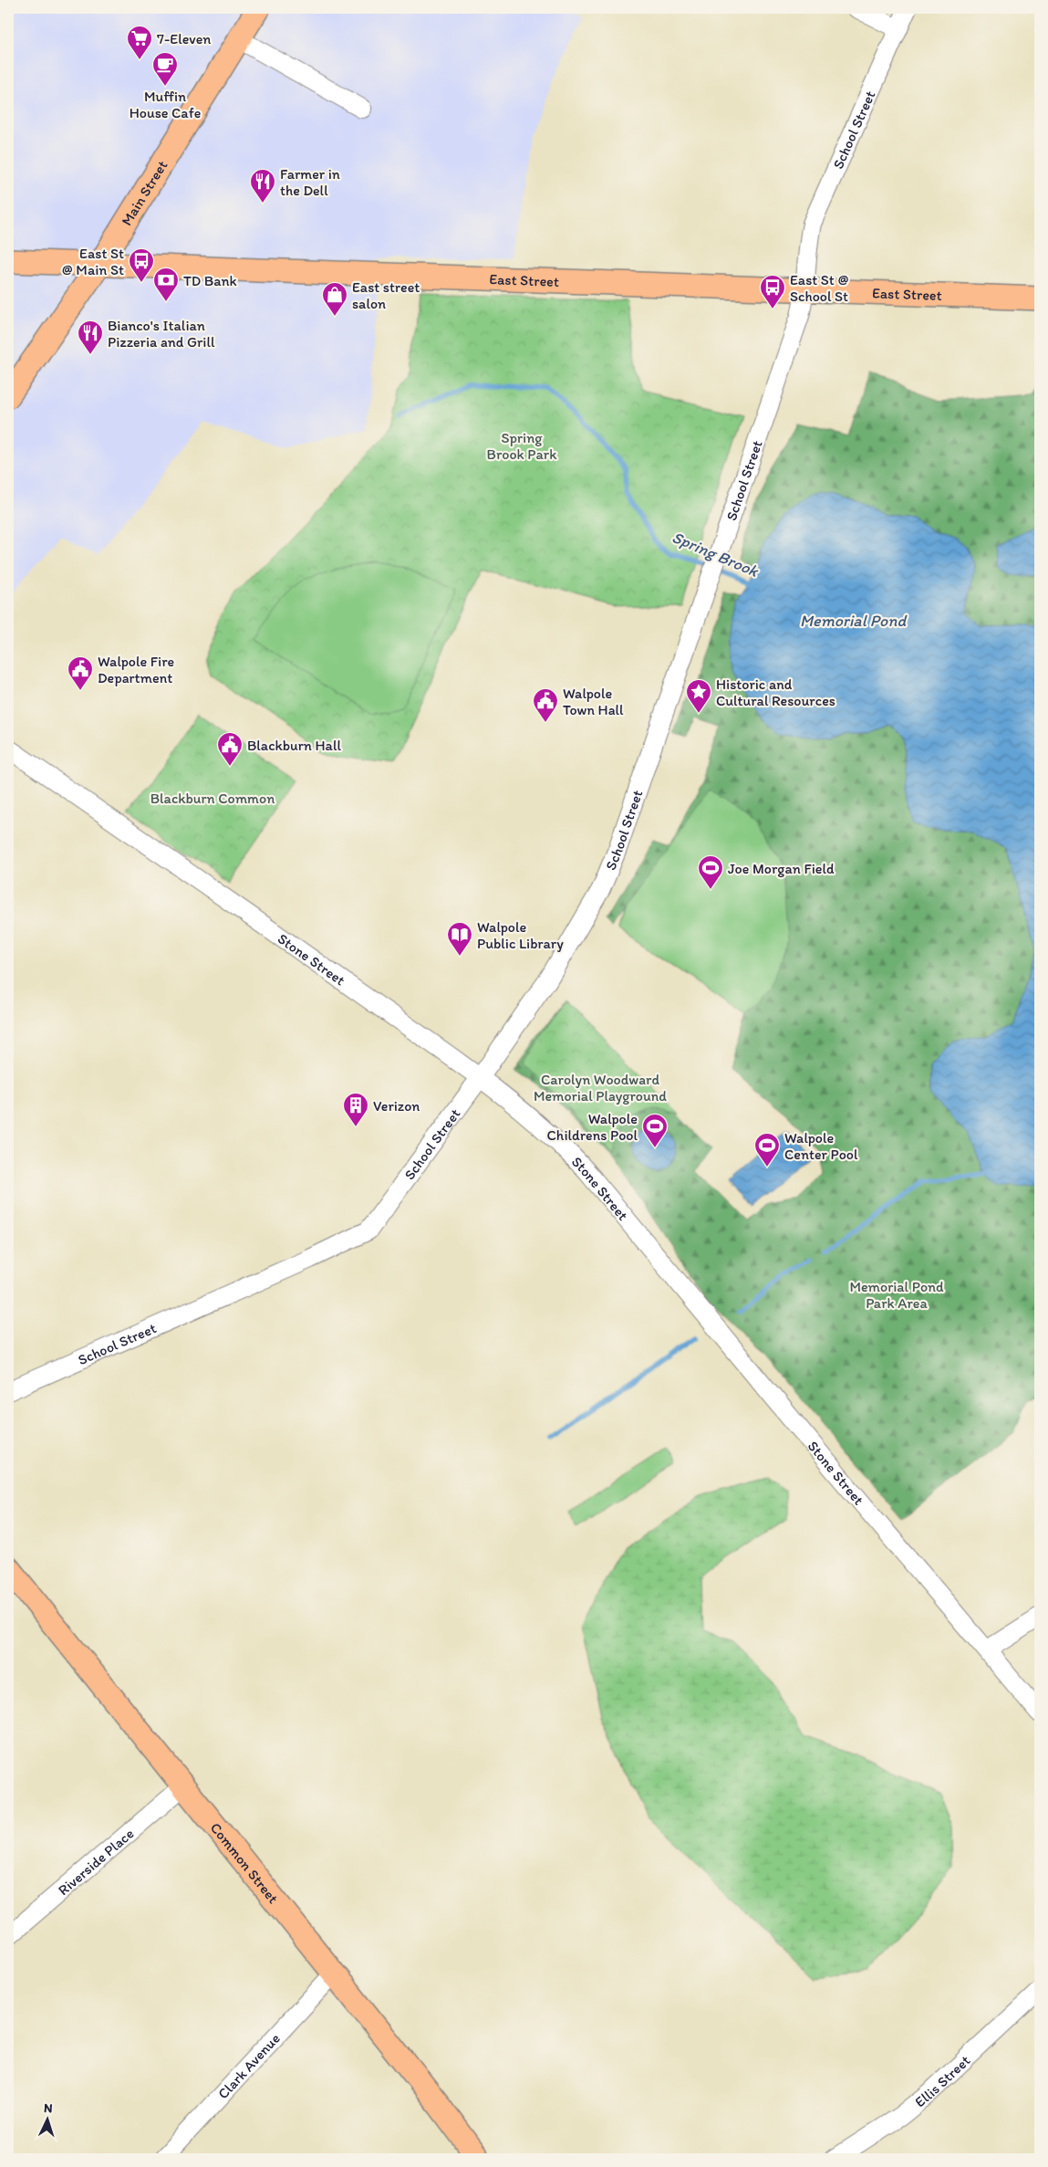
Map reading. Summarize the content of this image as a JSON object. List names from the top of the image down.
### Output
{
  "streets": {
    "main road": ["Main Street", "East Street", "Common Street"],
    "street": [
      "School Street",
      "Stone Street",
      "Riverside Place",
      "Clark Avenue",
      "Ellis Street"
    ]
  },
  "crossings": [
    ["School Street", "East Street"],
    ["School Street", "Stone Street"],
    ["Main Street", "East Street"],
    ["Riverside Place", "Common Street"],
    ["Common Street", "Clark Avenue"]
  ],
  "water": ["Spring Brook", "Memorial Pond"],
  "parks": [
    "Spring Brook Park",
    "Blackburn Common",
    "Carolyn Woodward Memorial Playground",
    "Memorial Pond Park Area"
  ],
  "places": {
    "supermarket": ["7-Eleven"],
    "cafe": ["Muffin House Cafe"],
    "restaurant": ["Farmer in the Dell", "Bianco's Italian Pizzeria and Grill"],
    "bus stop": ["East St @ Main St", "East St @ School St"],
    "bank": ["TD Bank"],
    "shop": ["East street salon"],
    "public building": ["Walpole Fire Department", "Walpole Town Hall", "Blackburn Hall"],
    "place": ["Historic and Cultural Resources"],
    "sports": ["Joe Morgan Field", "Walpole Childrens Pool", "Walpole Center Pool"],
    "library": ["Walpole Public Library"],
    "building": ["Verizon"]
  },
  "north": "top"
}
